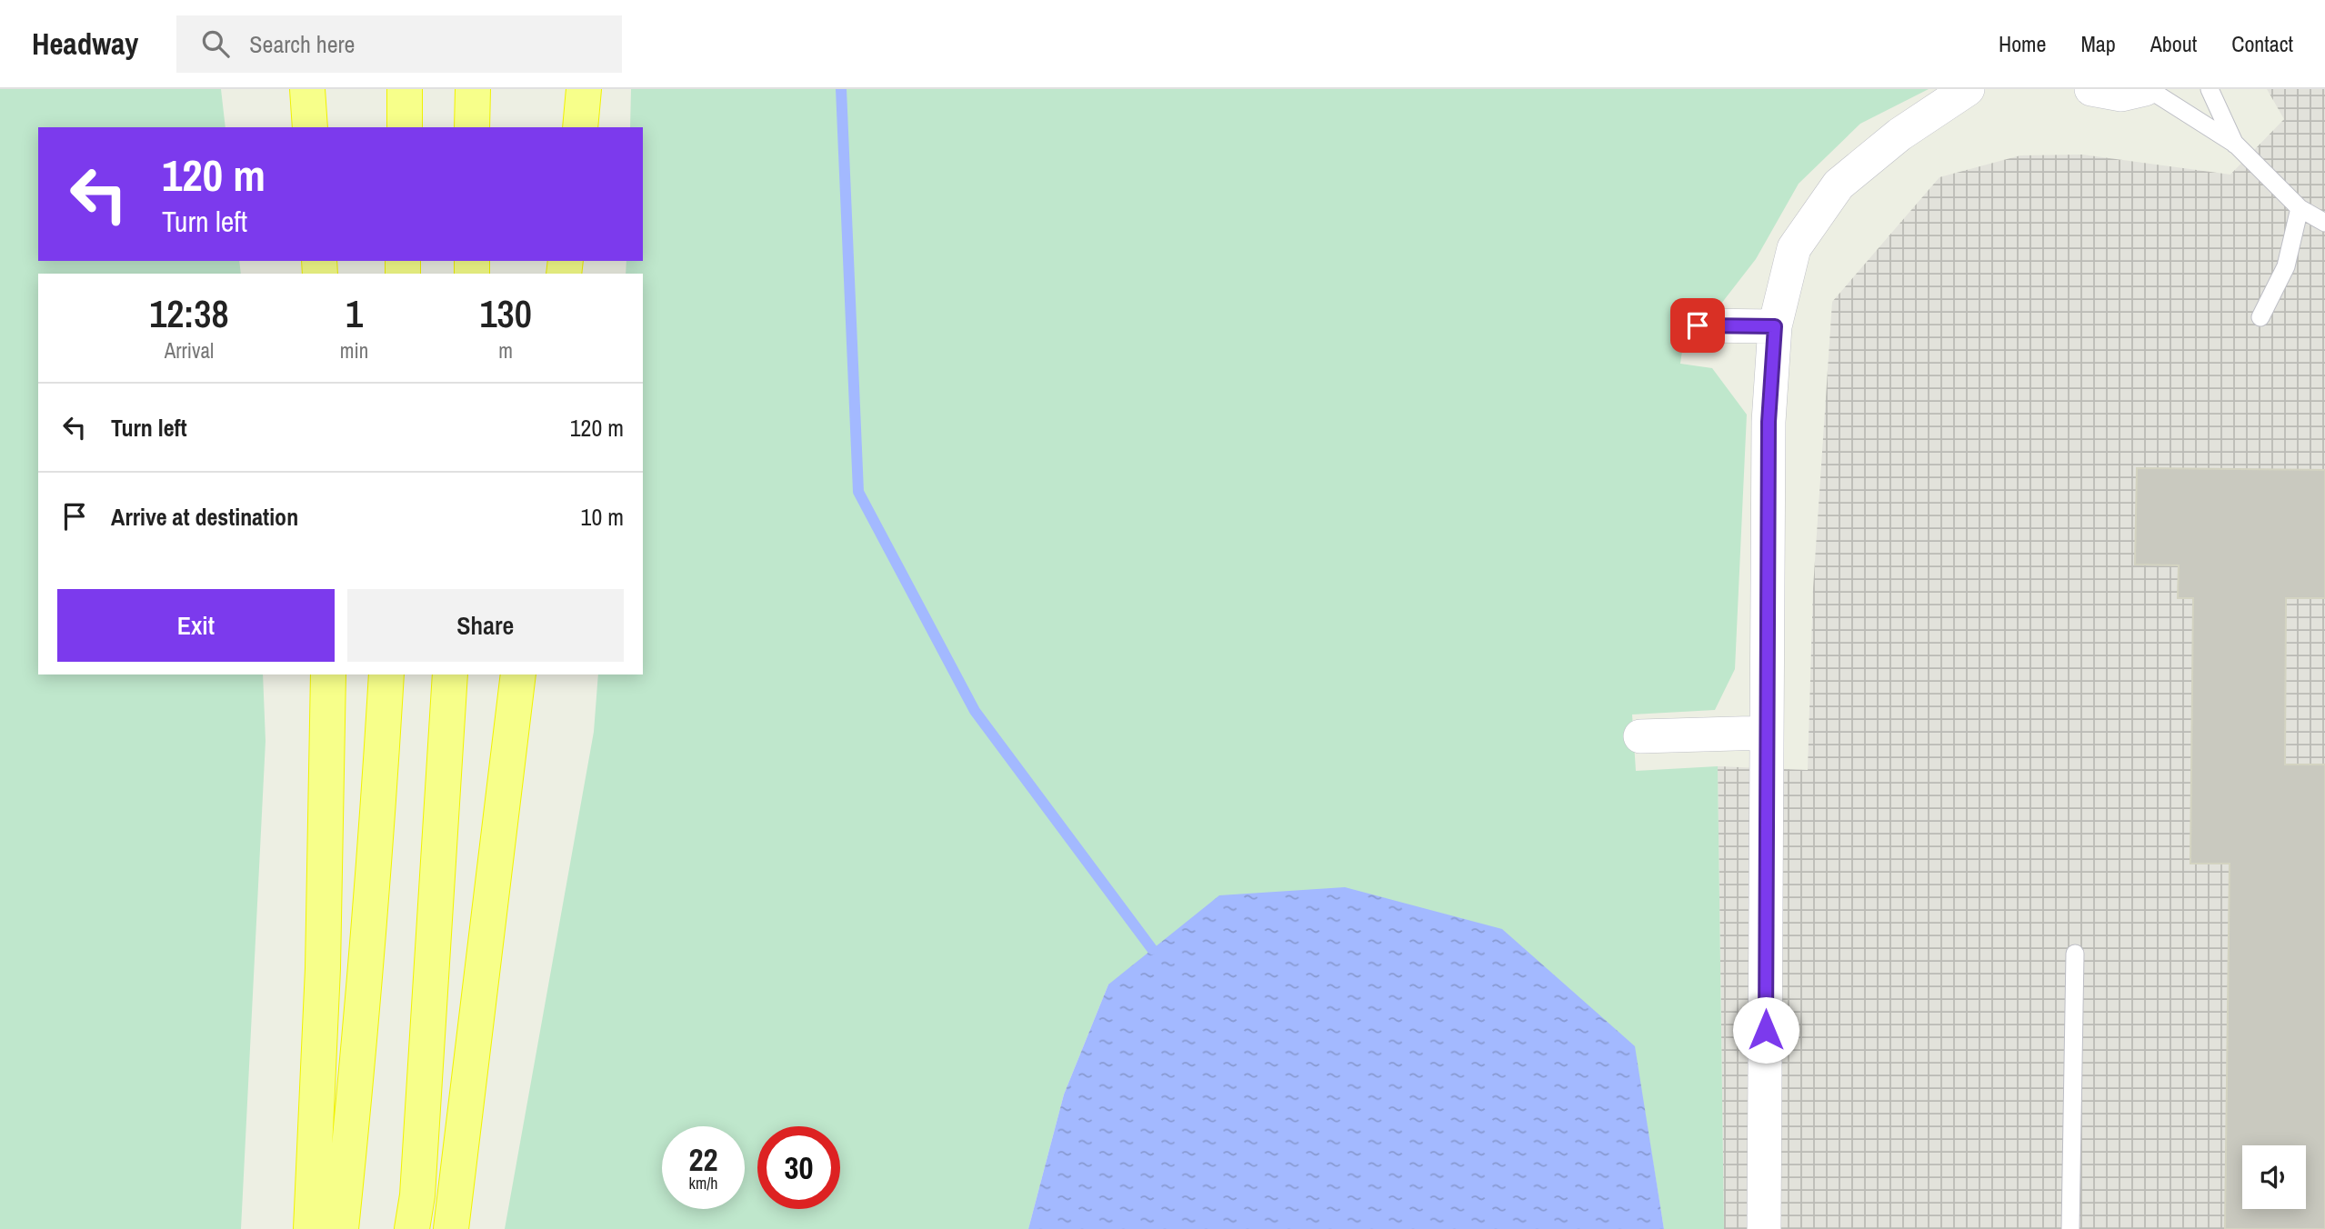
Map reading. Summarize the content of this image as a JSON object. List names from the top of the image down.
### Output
{
  "page": {
    "header": "Headway",
    "search": "Search here",
    "nav": [
      "Home",
      "Map",
      "About",
      "Contact"
    ],
    "turn": ["120 m", "Turn left"],
    "eta": [
      "12:38",
      "Arrival",
      "1",
      "min",
      "130",
      "m"
    ],
    "list": [
      {
        "name": "Turn left",
        "value": "120 m"
      },
      {
        "name": "Arrive at destination",
        "value": "10 m"
      }
    ],
    "buttons": ["Exit", "Share"],
    "speed": "22 km/h",
    "limit": "30"
  }
}
